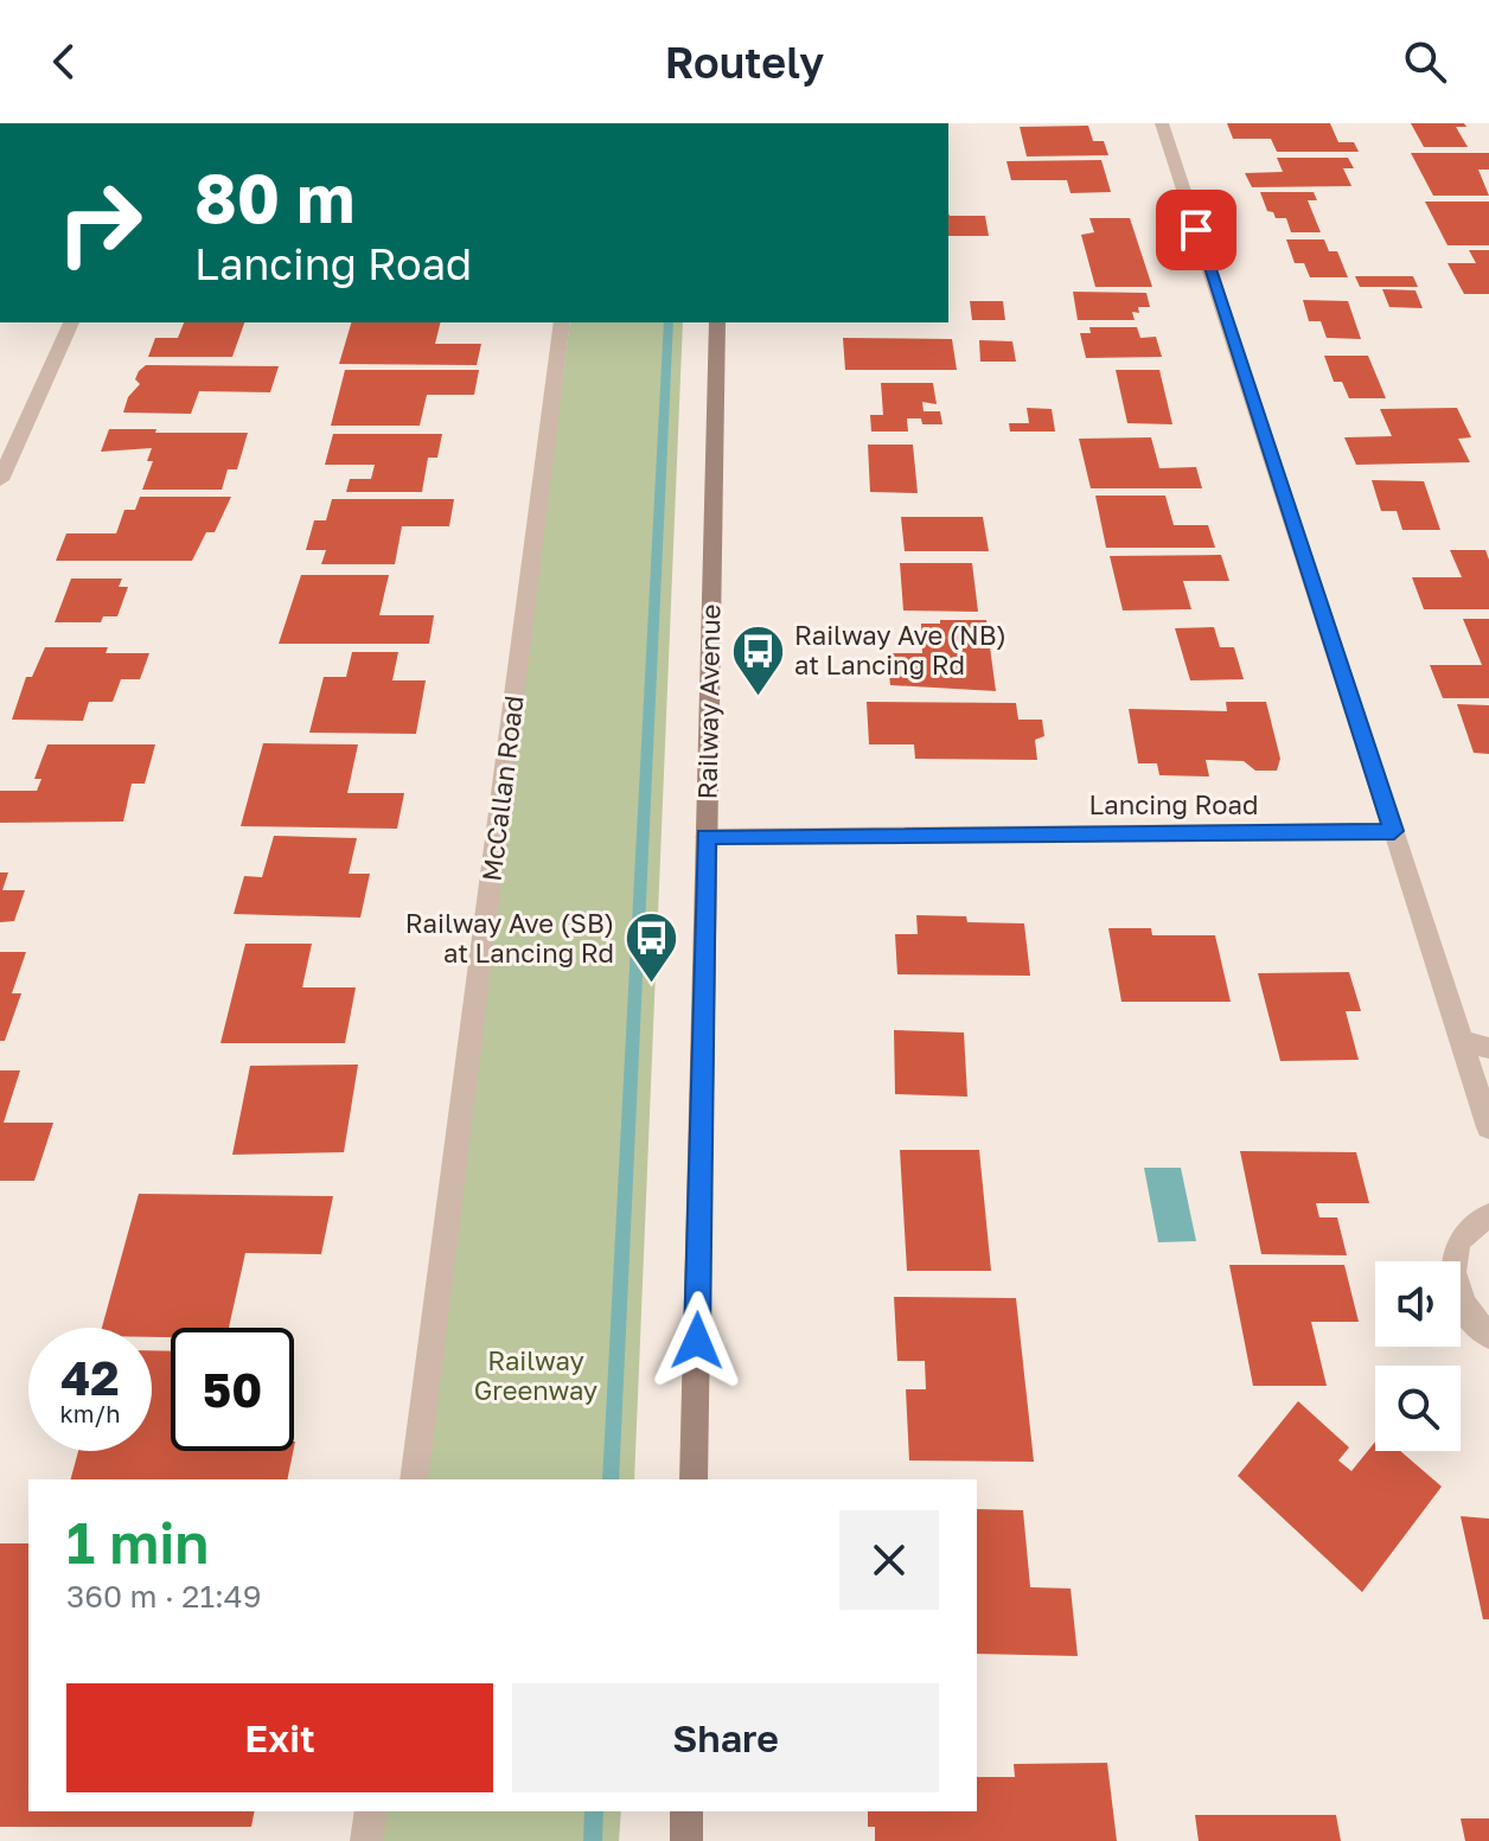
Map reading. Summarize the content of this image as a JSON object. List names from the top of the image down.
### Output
{
  "streets": {
    "main road": ["Railway Avenue"],
    "street": ["McCallan Road", "Lancing Road"]
  },
  "crossings": [
    ["Railway Avenue", "Lancing Road"]
  ],
  "parks": ["Railway Greenway"],
  "places": {
    "bus stop": ["Railway Ave (NB) at Lancing Rd", "Railway Ave (SB) at Lancing Rd"]
  },
  "page": {
    "header": "Routely",
    "turn": ["80 m", "Lancing Road"],
    "speed": "42 km/h",
    "limit": "50",
    "heading": ["1 min", "360 m · 21:49"],
    "buttons": ["Exit", "Share"]
  }
}
